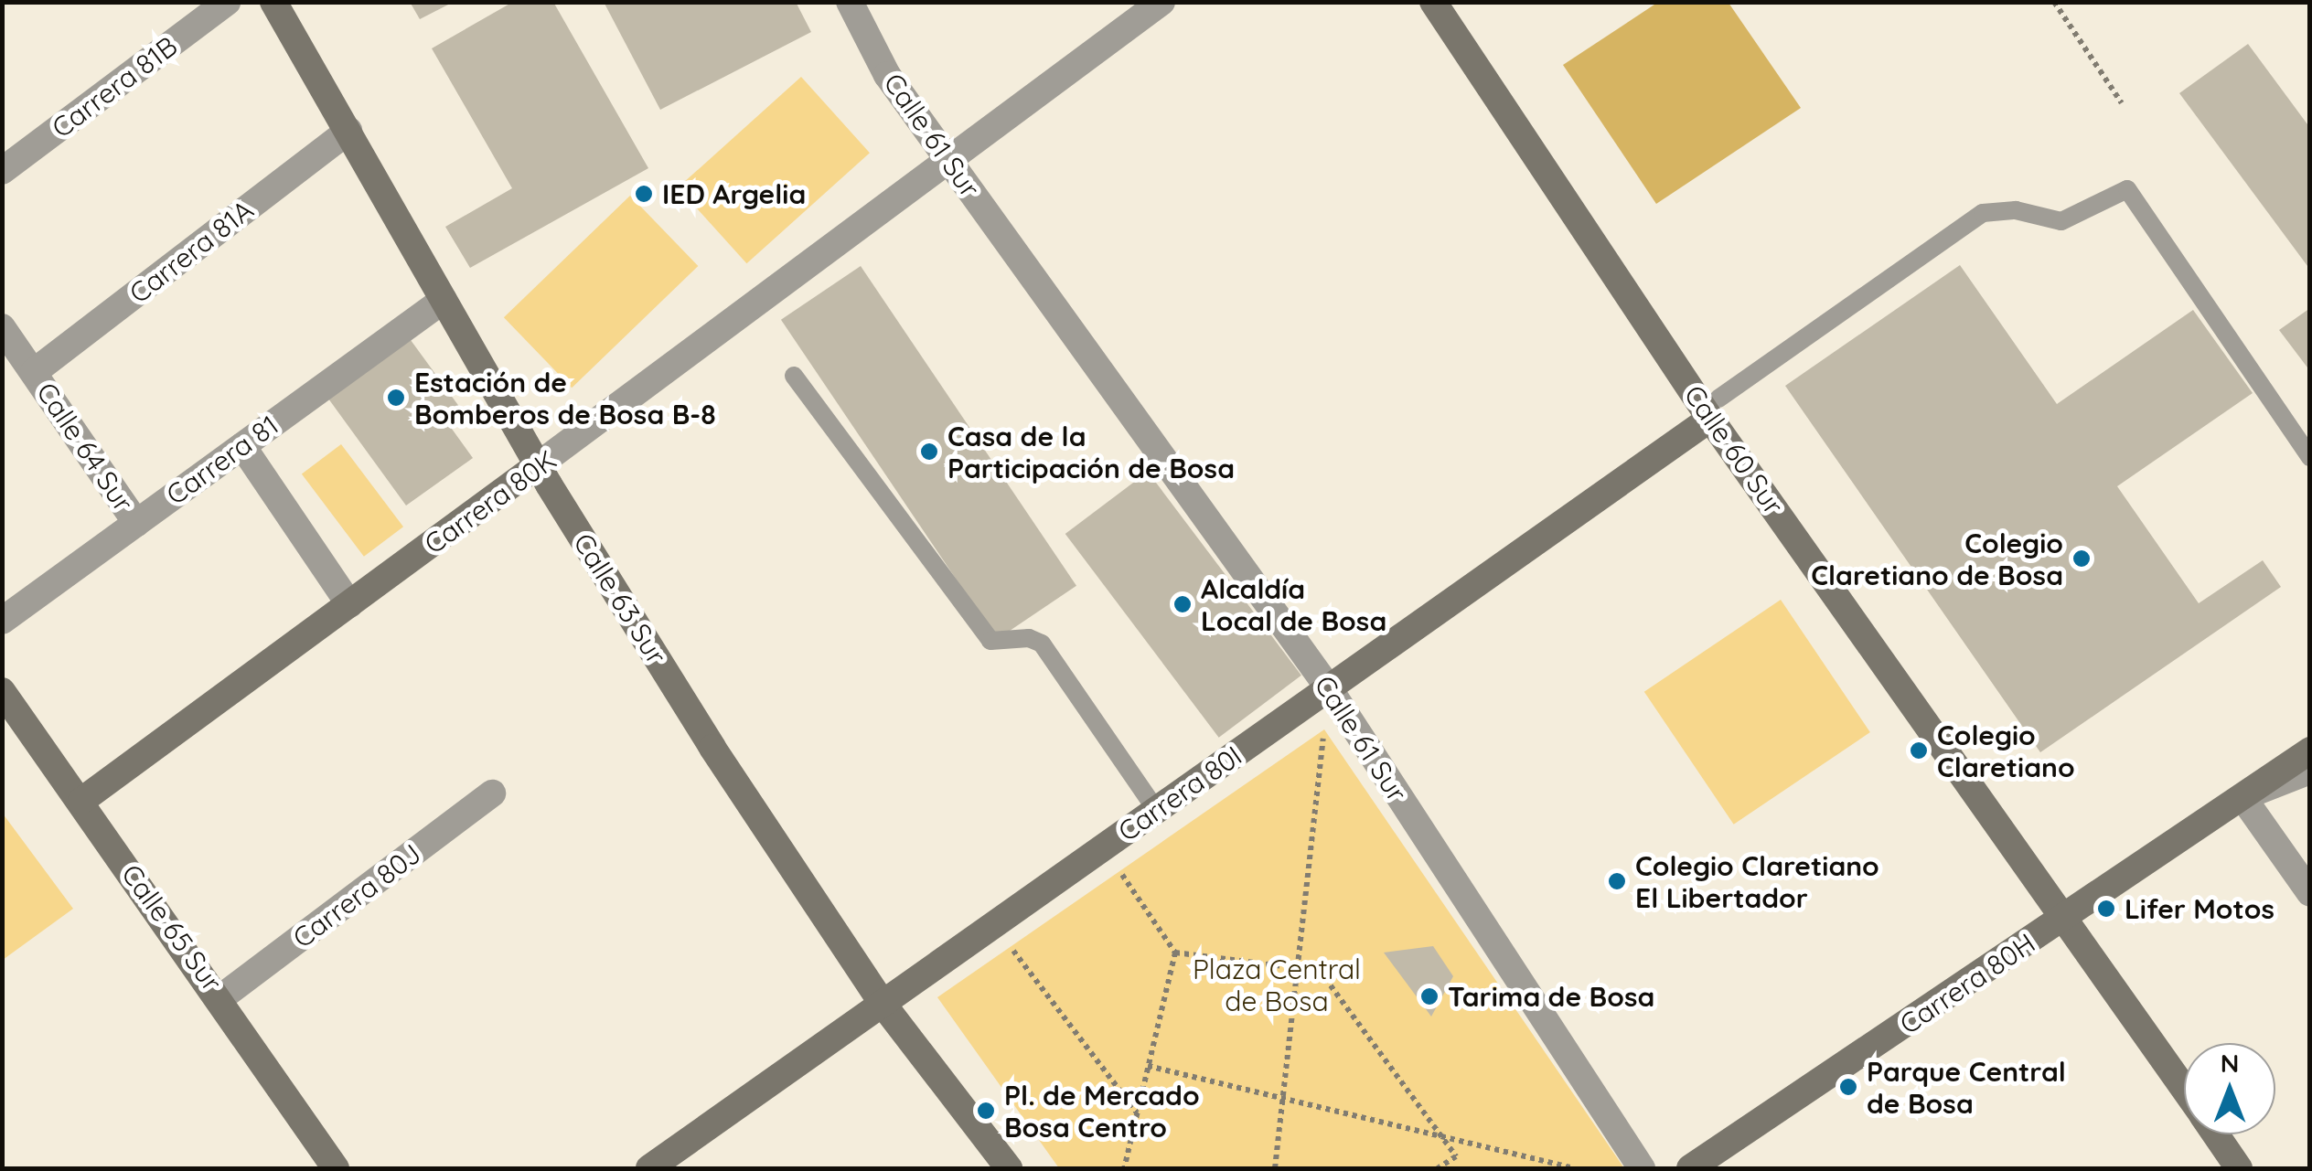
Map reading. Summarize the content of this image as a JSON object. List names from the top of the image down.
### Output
{
  "streets": {
    "street": [
      "Carrera 81B",
      "Calle 61 Sur",
      "Carrera 81A",
      "Calle 64 Sur",
      "Calle 60 Sur",
      "Carrera 81",
      "Carrera 80K",
      "Calle 63 Sur",
      "Carrera 80I",
      "Carrera 80J",
      "Calle 65 Sur",
      "Carrera 80H"
    ]
  },
  "crossings": [
    ["Calle 61 Sur", "Carrera 80K"],
    ["Calle 61 Sur", "Carrera 80I"],
    ["Carrera 81A", "Calle 64 Sur"],
    ["Carrera 81A", "Calle 63 Sur"],
    ["Calle 64 Sur", "Carrera 81"],
    ["Calle 60 Sur", "Carrera 80I"],
    ["Calle 60 Sur", "Carrera 80H"],
    ["Carrera 81", "Calle 63 Sur"],
    ["Carrera 80K", "Calle 63 Sur"],
    ["Carrera 80K", "Calle 65 Sur"],
    ["Calle 63 Sur", "Carrera 80I"],
    ["Carrera 80J", "Calle 65 Sur"]
  ],
  "parks": ["Plaza Central de Bosa"],
  "places": [
    "IED Argelia",
    "Estación de Bomberos de Bosa B-8",
    "Casa de la Participación de Bosa",
    "Colegio Claretiano de Bosa",
    "Alcaldía Local de Bosa",
    "Colegio Claretiano",
    "Colegio Claretiano El Libertador",
    "Lifer Motos",
    "Tarima de Bosa",
    "Parque Central de Bosa",
    "Pl. de Mercado Bosa Centro"
  ],
  "north": "top"
}
